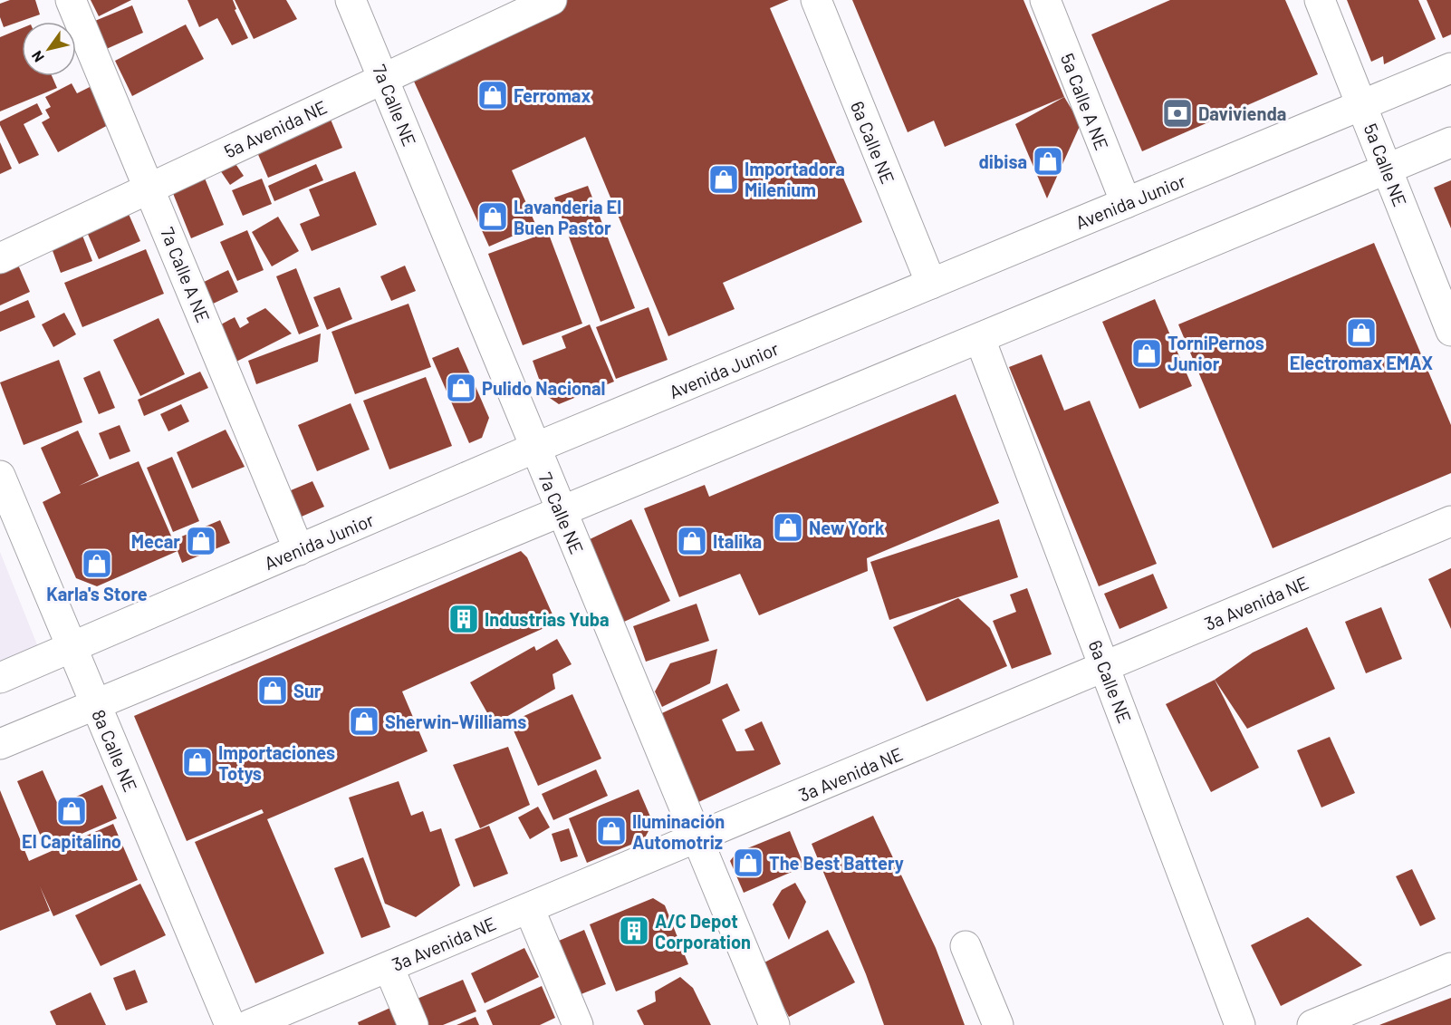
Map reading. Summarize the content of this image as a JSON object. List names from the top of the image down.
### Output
{
  "streets": {
    "street": [
      "5a Calle A NE",
      "7a Calle NE",
      "5a Avenida NE",
      "6a Calle NE",
      "5a Calle NE",
      "Avenida Junior",
      "7a Calle A NE",
      "3a Avenida NE",
      "8a Calle NE"
    ]
  },
  "crossings": [
    ["5a Calle A NE", "Avenida Junior"],
    ["7a Calle NE", "5a Avenida NE"],
    ["7a Calle NE", "Avenida Junior"],
    ["7a Calle NE", "3a Avenida NE"],
    ["5a Avenida NE", "7a Calle A NE"],
    ["6a Calle NE", "Avenida Junior"],
    ["6a Calle NE", "3a Avenida NE"],
    ["5a Calle NE", "Avenida Junior"],
    ["Avenida Junior", "7a Calle A NE"],
    ["Avenida Junior", "8a Calle NE"]
  ],
  "places": {
    "shop": [
      "Ferromax",
      "dibisa",
      "Importadora Milenium",
      "Lavanderia El Buen Pastor",
      "Electromax EMAX",
      "TorniPernos Junior",
      "Pulido Nacional",
      "New York",
      "Mecar",
      "Italika",
      "Karla's Store",
      "Sur",
      "Sherwin-Williams",
      "Importaciones Totys",
      "El Capitalino",
      "Iluminación Automotriz",
      "The Best Battery"
    ],
    "bank": ["Davivienda"],
    "building": ["Industrias Yuba", "A/C Depot Corporation"]
  },
  "north": "bottom left"
}
